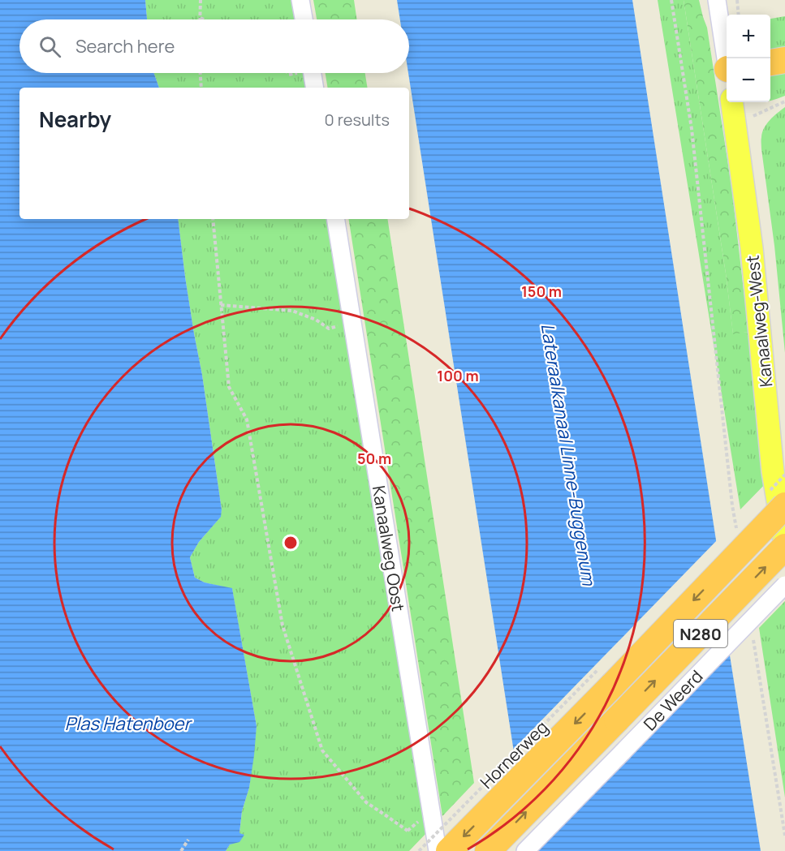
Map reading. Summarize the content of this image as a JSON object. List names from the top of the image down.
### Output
{
  "streets": {
    "highway": ["N280", "Hornerweg"],
    "main road": ["Kanaalweg-West"],
    "street": ["Kanaalweg Oost", "De Weerd"]
  },
  "crossings": [
    ["Kanaalweg-West", "N280"],
    ["N280", "Hornerweg"]
  ],
  "water": ["Lateraalkanaal Linne-Buggenum", "Plas Hatenboer"],
  "page": {
    "map_buttons": ["+", "−"],
    "search": "Search here",
    "heading": ["Nearby", "0 results"]
  },
  "rings": ["150 m", "100 m", "50 m"]
}
